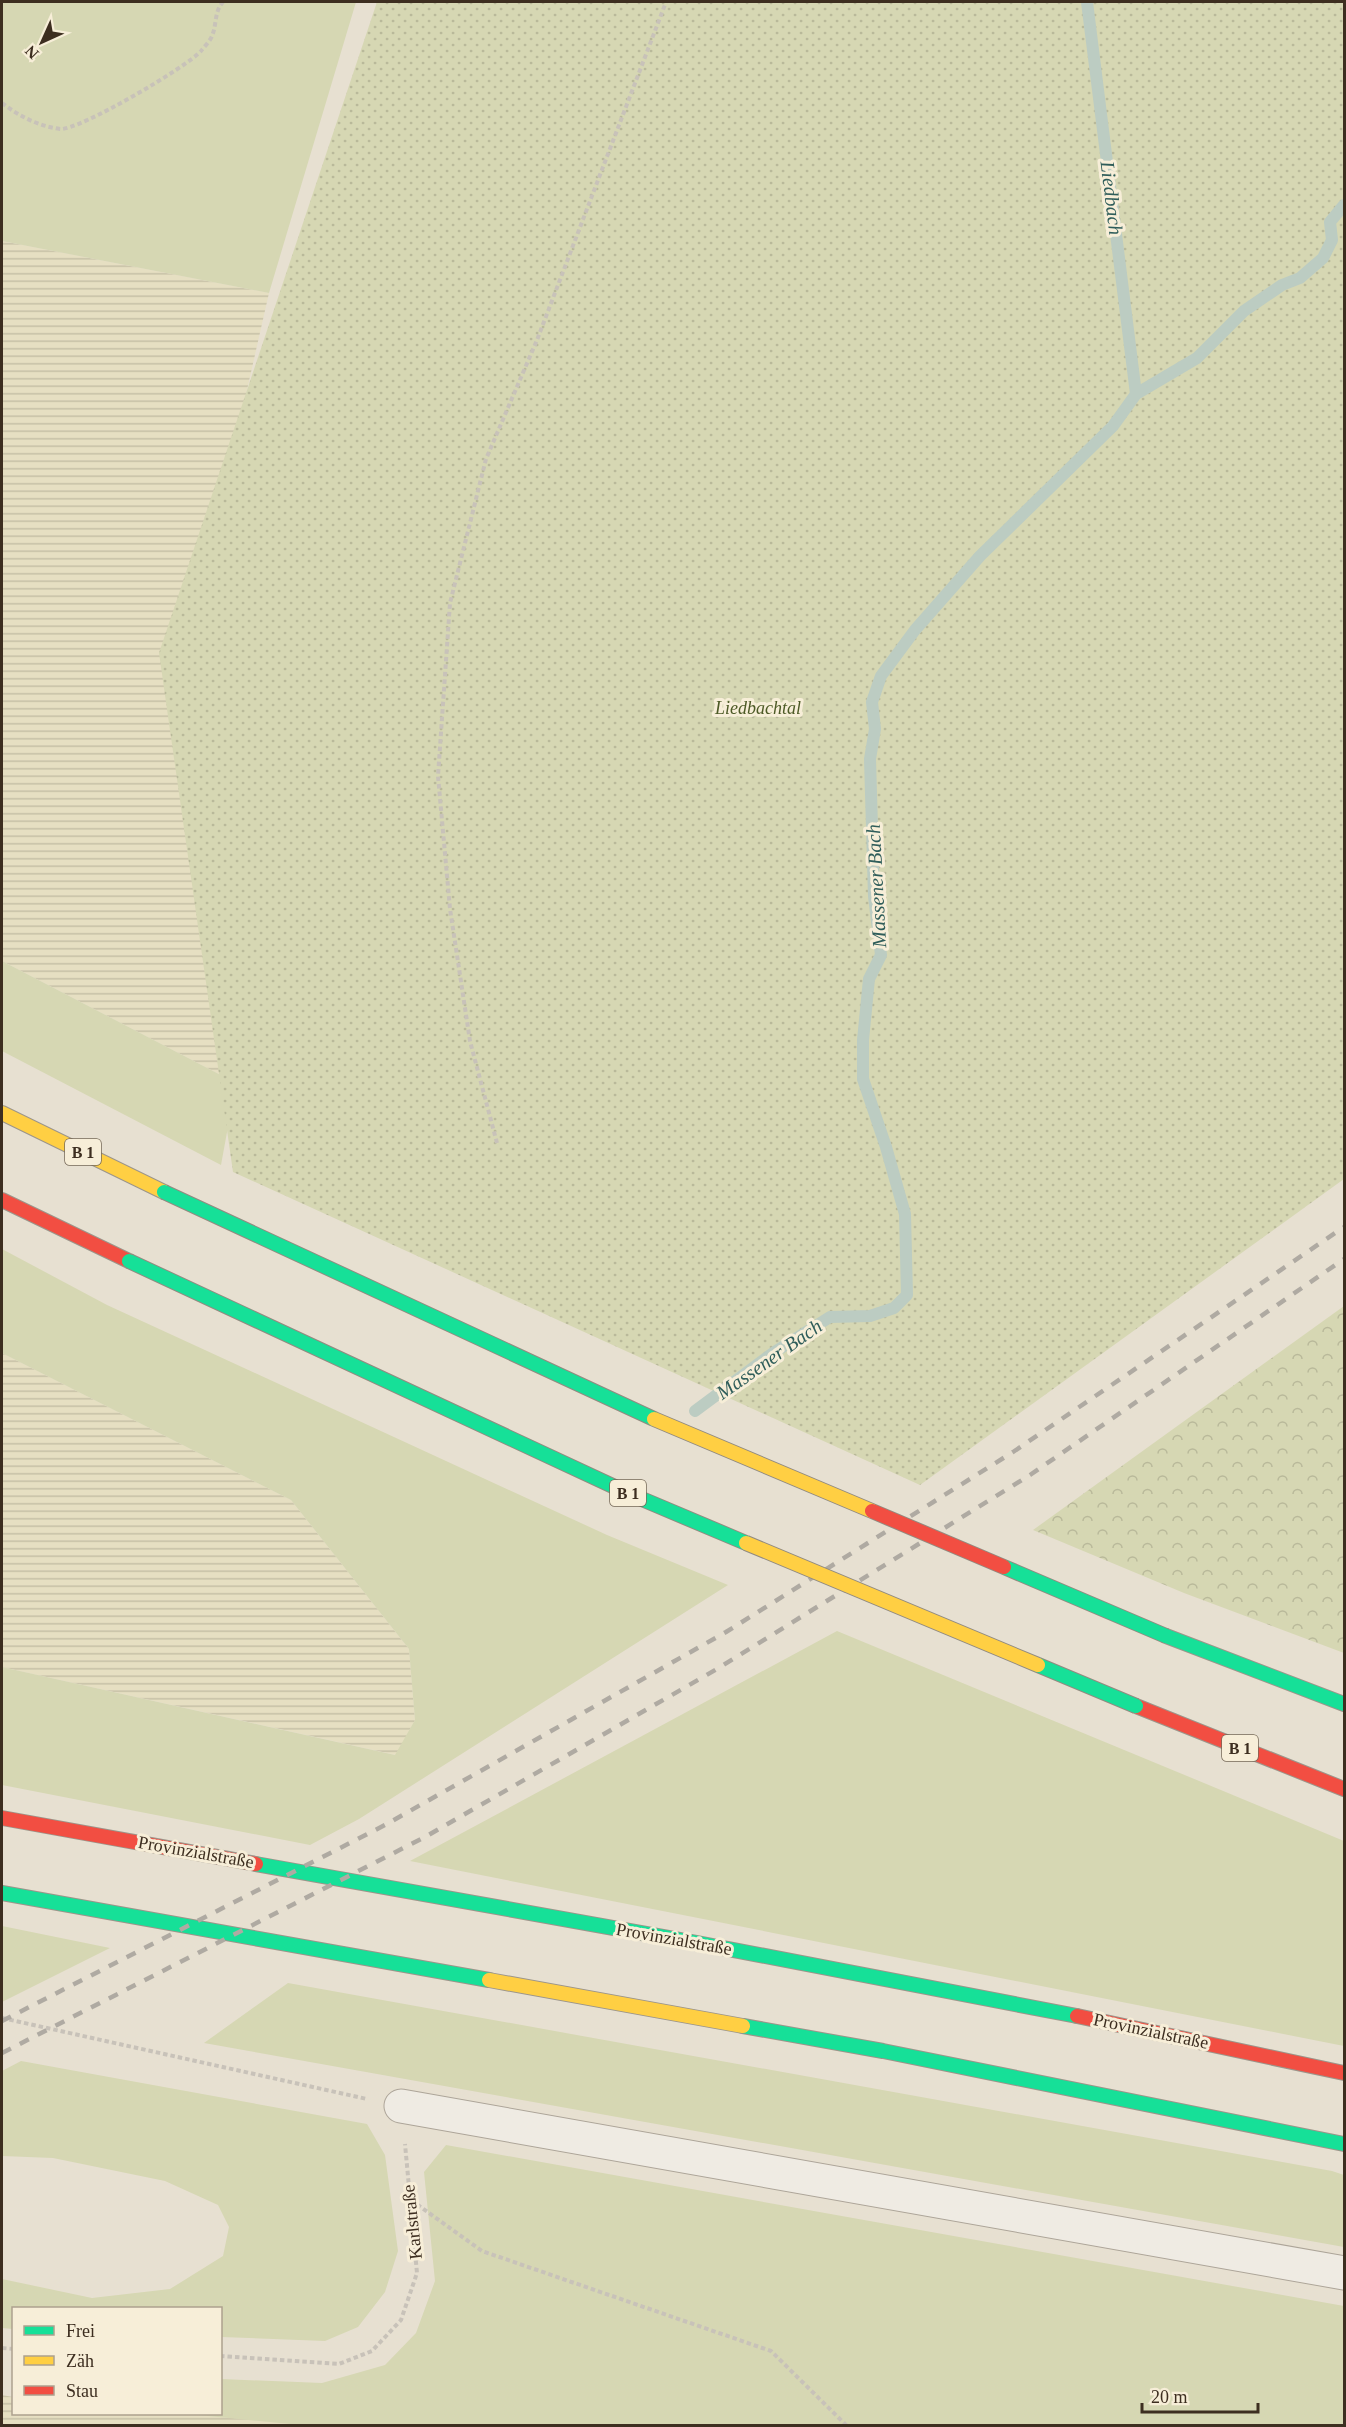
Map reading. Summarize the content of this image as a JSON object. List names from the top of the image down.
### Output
{
  "streets": {
    "main road": ["B 1", "Provinzialstraße"],
    "path": ["Karlstraße"]
  },
  "water": ["Liedbach", "Massener Bach"],
  "parks": ["Liedbachtal"],
  "legend": ["Frei", "Zäh", "Stau"],
  "scale_bar": "20 m",
  "north": "bottom left"
}
